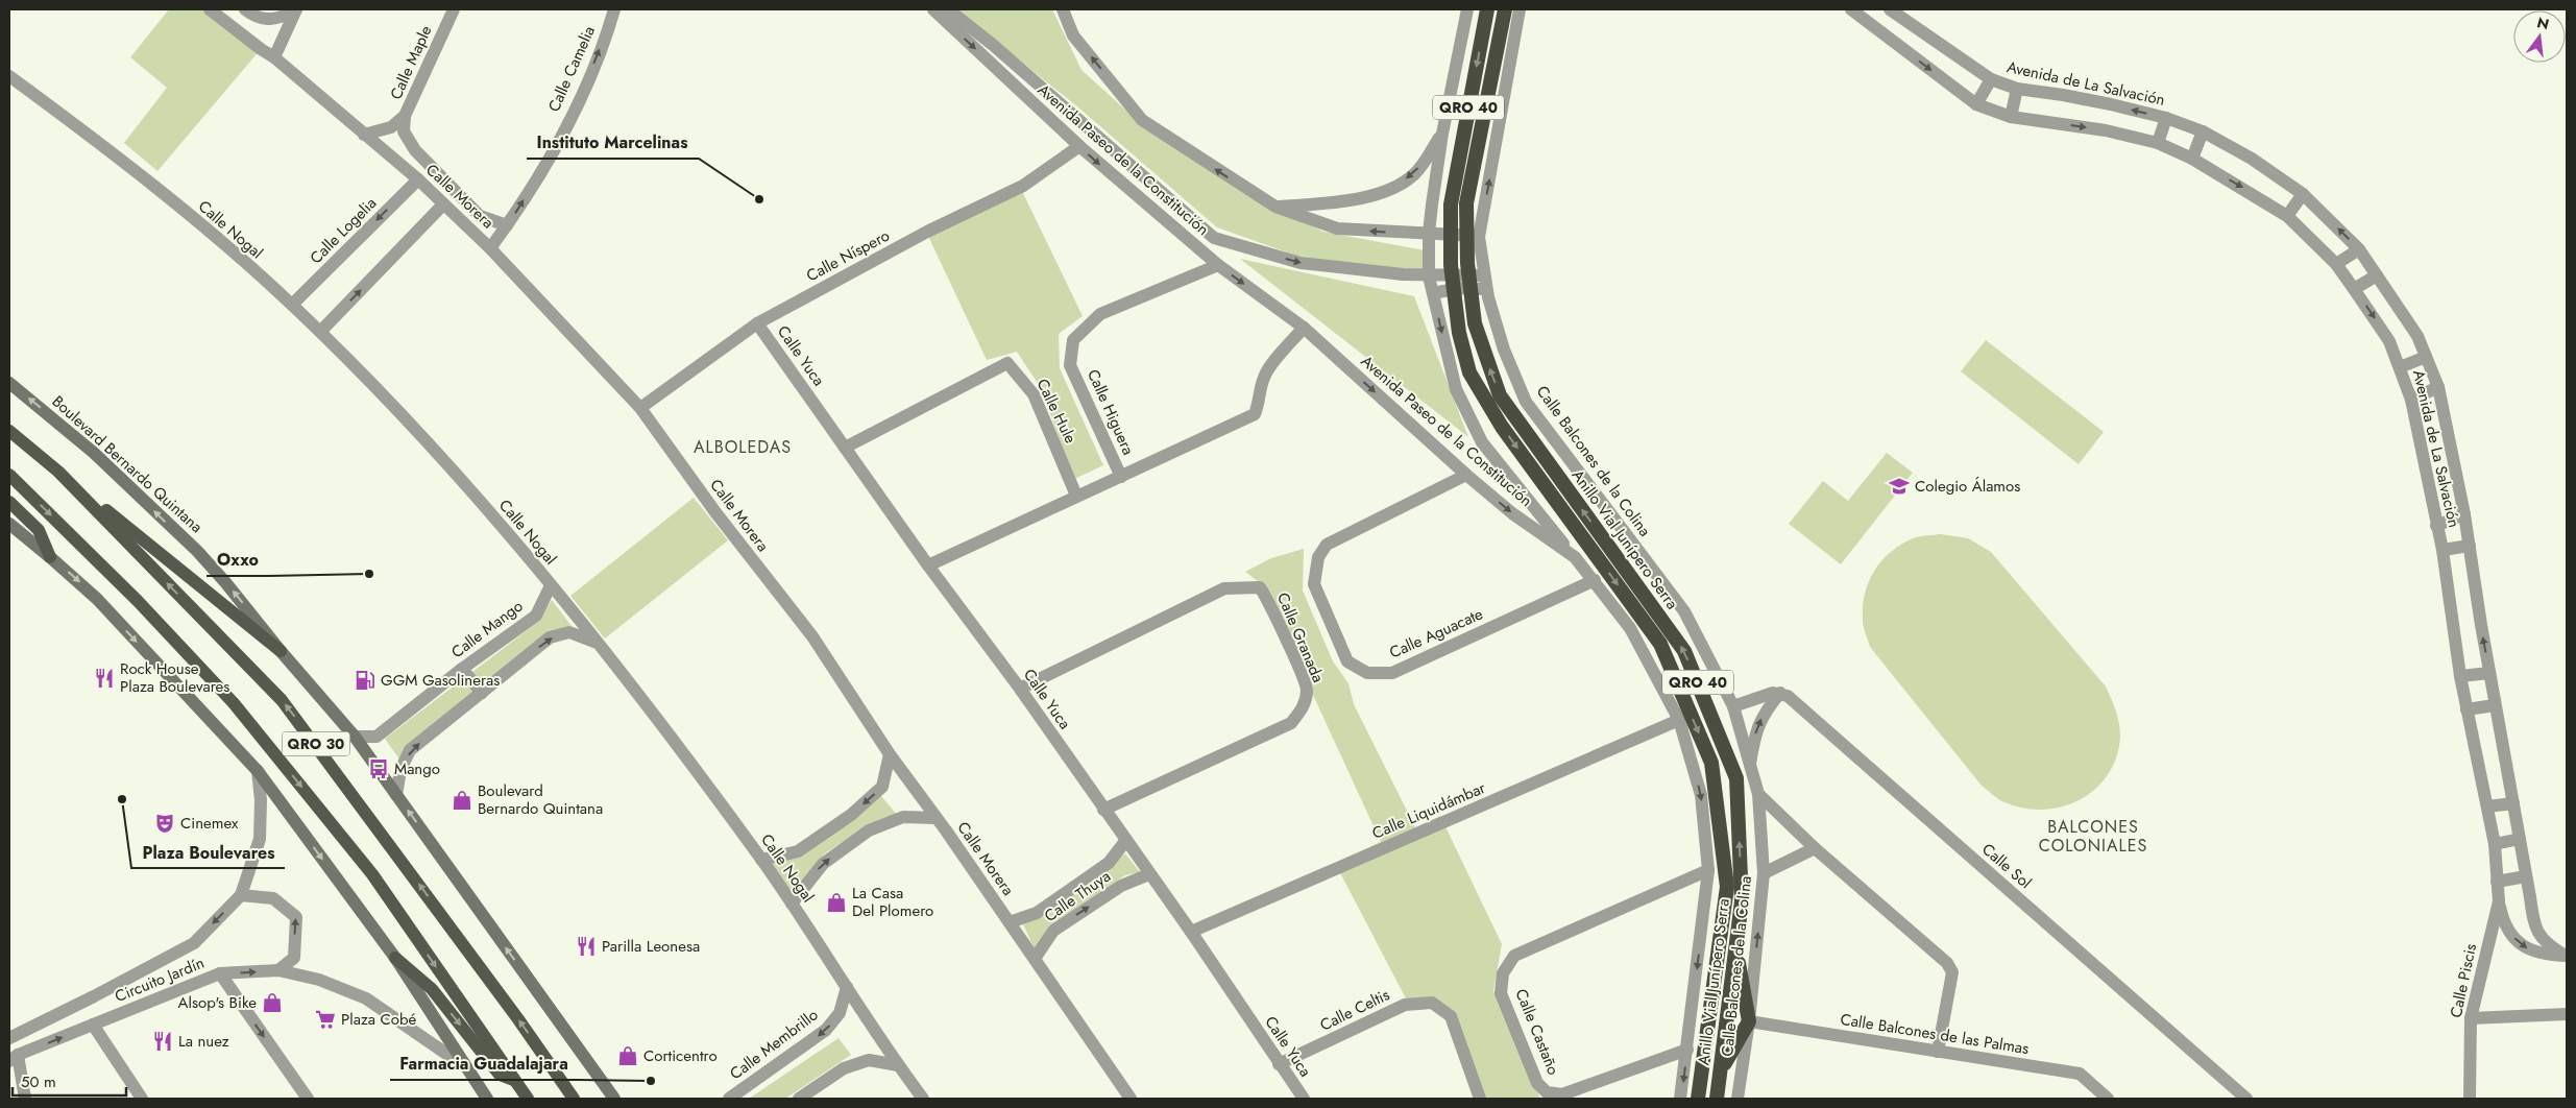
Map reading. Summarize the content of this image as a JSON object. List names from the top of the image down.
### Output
{
  "streets": {
    "highway": ["QRO 40", "Anillo Vial Junípero Serra"],
    "main road": ["Boulevard Bernardo Quintana", "QRO 30"],
    "street": [
      "Calle Maple",
      "Calle Camelia",
      "Avenida de La Salvación",
      "Avenida Paseo de la Constitución",
      "Calle Morera",
      "Calle Nogal",
      "Calle Logelia",
      "Calle Níspero",
      "Calle Yuca",
      "Calle Hule",
      "Calle Higuera",
      "Calle Balcones de la Colina",
      "Calle Mango",
      "Calle Aguacate",
      "Calle Granada",
      "Calle Liquidámbar",
      "Calle Sol",
      "Calle Thuya",
      "Circuito Jardín",
      "Calle Piscis",
      "Calle Celtis",
      "Calle Castaño",
      "Calle Balcones de las Palmas",
      "Calle Membrillo"
    ]
  },
  "crossings": [
    ["Calle Maple", "Calle Morera"],
    ["Calle Camelia", "Calle Morera"],
    ["Avenida de La Salvación", "Calle Piscis"],
    ["Avenida Paseo de la Constitución", "Calle Níspero"],
    ["Avenida Paseo de la Constitución", "Calle Higuera"],
    ["Avenida Paseo de la Constitución", "Calle Aguacate"],
    ["Avenida Paseo de la Constitución", "Calle Liquidámbar"],
    ["Avenida Paseo de la Constitución", "Calle Castaño"],
    ["Calle Morera", "Calle Logelia"],
    ["Calle Morera", "Calle Níspero"],
    ["Calle Morera", "Calle Thuya"],
    ["Calle Nogal", "Calle Logelia"],
    ["Calle Nogal", "Calle Mango"],
    ["Calle Nogal", "Calle Membrillo"],
    ["Calle Níspero", "Calle Yuca"],
    ["Calle Yuca", "Calle Hule"],
    ["Calle Yuca", "Calle Granada"],
    ["Calle Yuca", "Calle Liquidámbar"],
    ["Calle Yuca", "Calle Thuya"],
    ["Calle Yuca", "Calle Celtis"],
    ["Calle Balcones de la Colina", "Calle Balcones de las Palmas"],
    ["Boulevard Bernardo Quintana", "Calle Mango"]
  ],
  "one_way": ["Calle Camelia", "Calle Membrillo"],
  "districts": ["ALBOLEDAS", "BALCONES COLONIALES"],
  "places": {
    "other": [
      "Instituto Marcelinas",
      "Oxxo",
      "Plaza Boulevares",
      "Farmacia Guadalajara"
    ],
    "school or university": ["Colegio Álamos"],
    "restaurant": ["Rock House Plaza Boulevares", "Parilla Leonesa", "La nuez"],
    "fuel station": ["GGM Gasolineras"],
    "bus stop": ["Mango"],
    "shop": [
      "Boulevard Bernardo Quintana",
      "La Casa Del Plomero",
      "Alsop's Bike",
      "Corticentro"
    ],
    "theatre": ["Cinemex"],
    "supermarket": ["Plaza Cobé"]
  },
  "scale_bar": "50 m",
  "north": "top"
}
